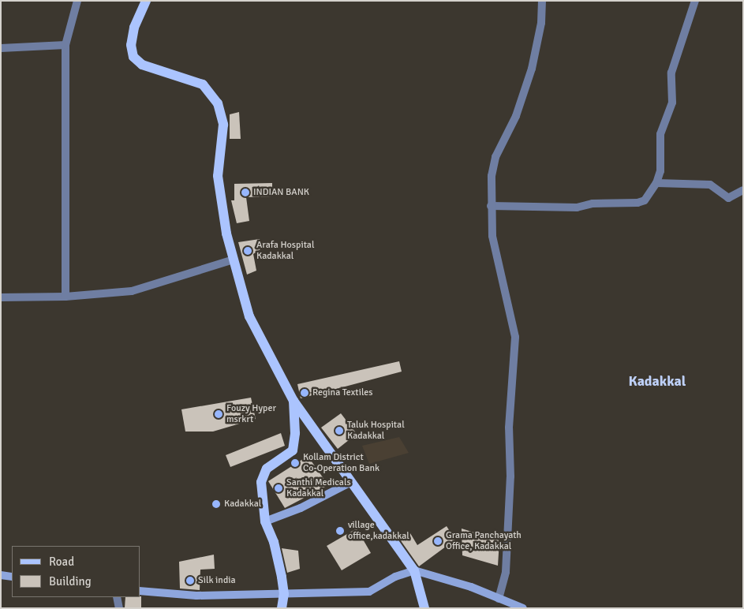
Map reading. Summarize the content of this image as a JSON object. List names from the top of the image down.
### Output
{
  "districts": ["Kadakkal"],
  "places": [
    "INDIAN BANK",
    "Arafa Hospital Kadakkal",
    "Regina Textiles",
    "Fouzy Hyper msrkrt",
    "Taluk Hospital Kadakkal",
    "Kollam District Co-Operation Bank",
    "Santhi Medicals Kadakkal",
    "Kadakkal",
    "village office,kadakkal",
    "Grama Panchayath Office, Kadakkal",
    "Silk india"
  ],
  "legend": ["Road", "Building"]
}
